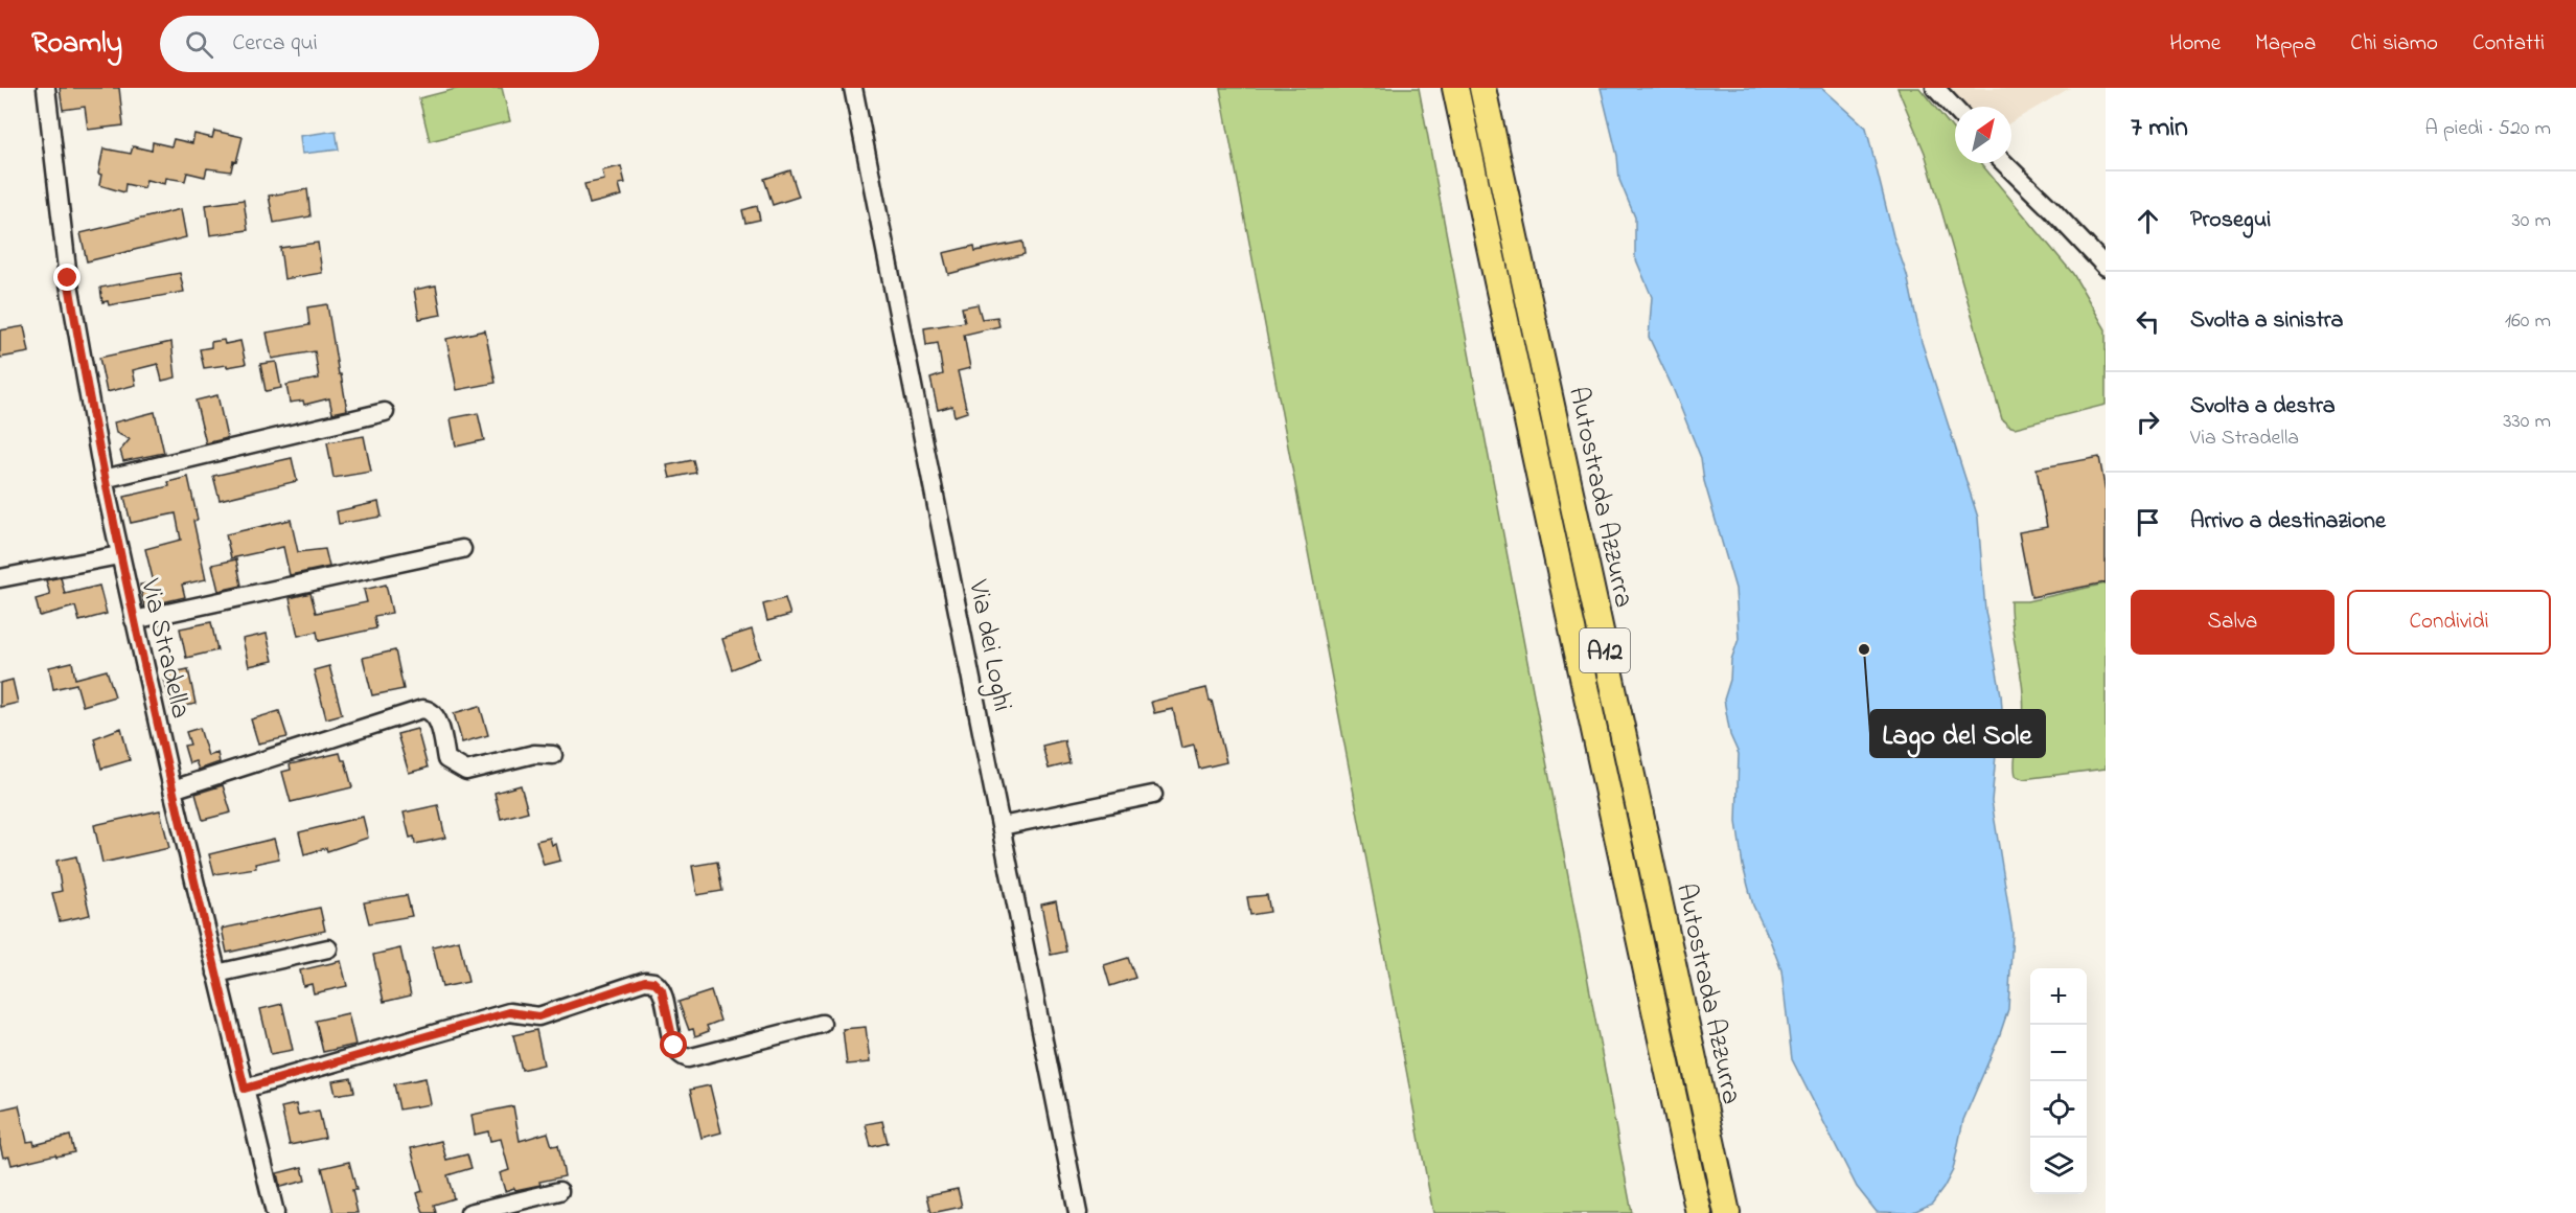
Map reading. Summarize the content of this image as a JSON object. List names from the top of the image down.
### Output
{
  "streets": {
    "highway": ["Autostrada Azzurra", "A12"],
    "street": ["Via dei Loghi", "Via Stradella"]
  },
  "places": ["Lago del Sole"],
  "north": "top right",
  "page": {
    "header": "Roamly",
    "search": "Cerca qui",
    "nav": [
      "Home",
      "Mappa",
      "Chi siamo",
      "Contatti"
    ],
    "heading": ["7 min", "A piedi · 520 m"],
    "list": [
      ["Prosegui", "30 m"],
      ["Svolta a sinistra", "160 m"],
      ["Svolta a destra", "Via Stradella", "330 m"],
      "Arrivo a destinazione"
    ],
    "buttons": ["Salva", "Condividi"],
    "map_buttons": ["+", "−"]
  }
}
